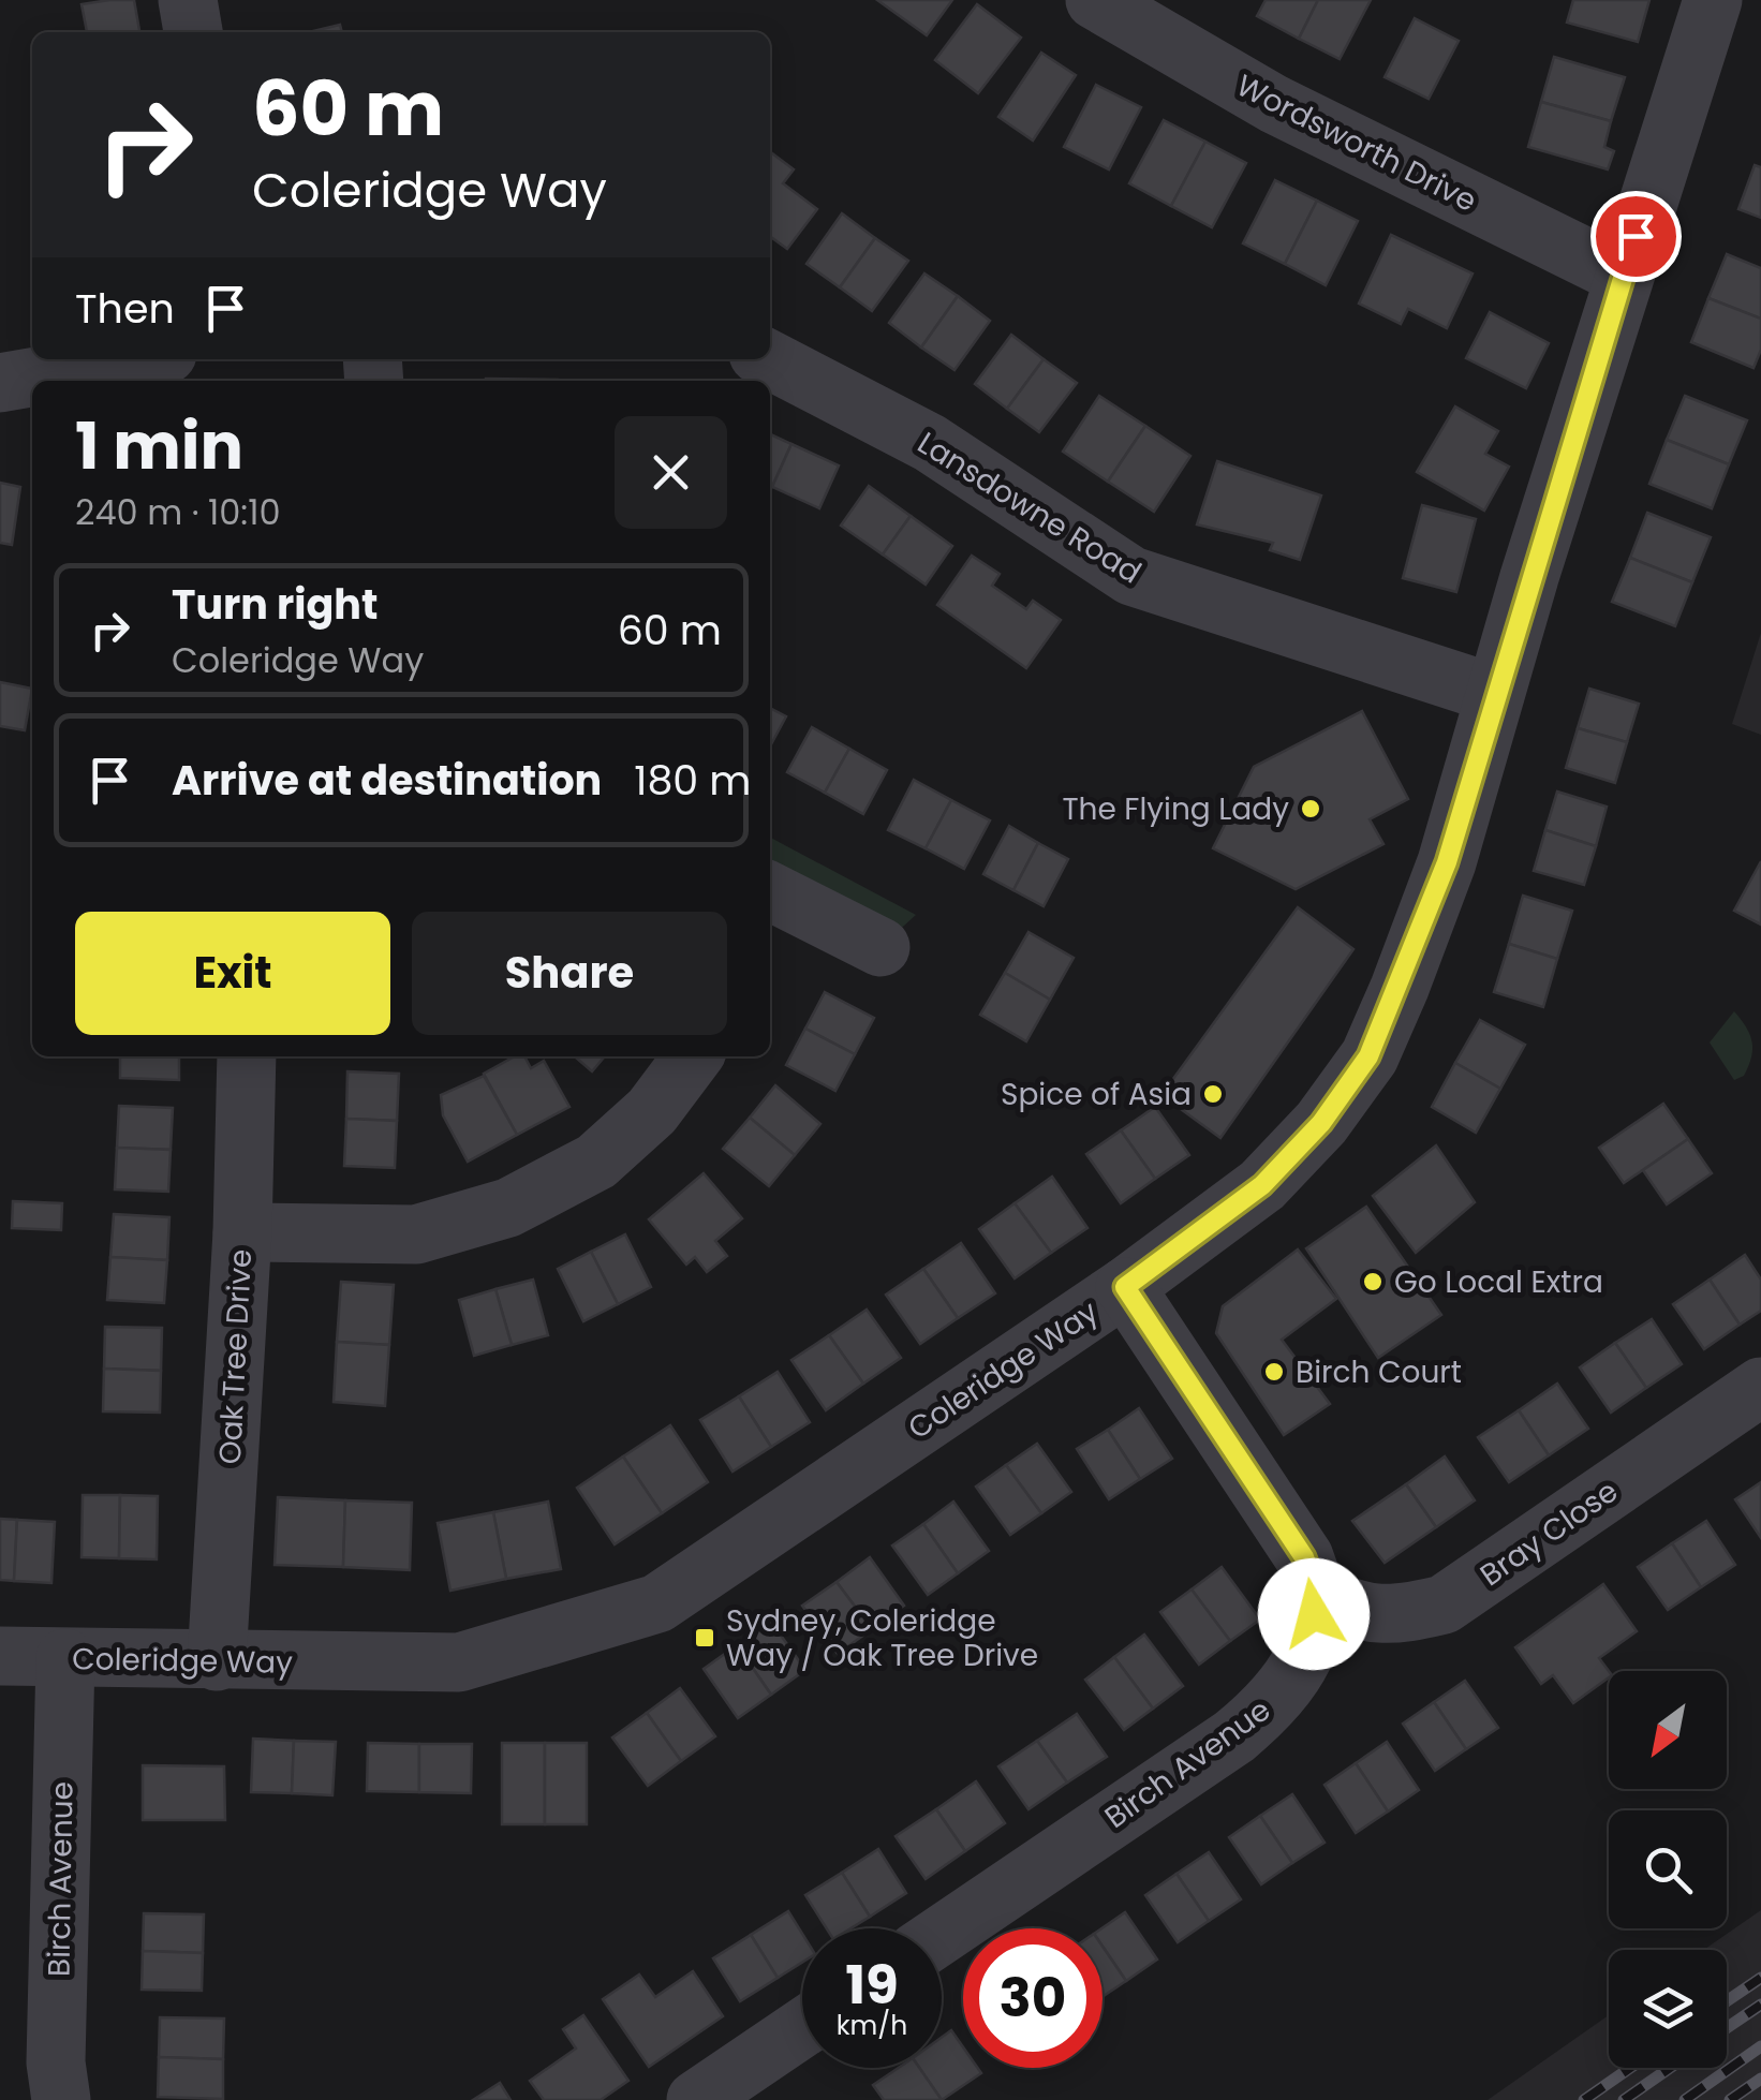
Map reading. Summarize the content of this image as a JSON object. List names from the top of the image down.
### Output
{
  "streets": {
    "street": [
      "Wordsworth Drive",
      "Lansdowne Road",
      "Oak Tree Drive",
      "Coleridge Way",
      "Bray Close",
      "Birch Avenue"
    ]
  },
  "crossings": [
    ["Wordsworth Drive", "Coleridge Way"],
    ["Lansdowne Road", "Coleridge Way"],
    ["Oak Tree Drive", "Coleridge Way"],
    ["Coleridge Way", "Birch Avenue"],
    ["Bray Close", "Birch Avenue"]
  ],
  "places": {
    "other": [
      "The Flying Lady",
      "Spice of Asia",
      "Go Local Extra",
      "Birch Court"
    ],
    "transit": ["Sydney, Coleridge Way / Oak Tree Drive"]
  },
  "north": "bottom left",
  "page": {
    "turn": ["60 m", "Coleridge Way"],
    "then": "Then",
    "heading": ["1 min", "240 m · 10:10"],
    "list": [
      {
        "name": "Turn right",
        "note": "Coleridge Way",
        "value": "60 m"
      },
      {
        "name": "Arrive at destination",
        "value": "180 m"
      }
    ],
    "buttons": ["Exit", "Share"],
    "speed": "19 km/h",
    "limit": "30"
  }
}
